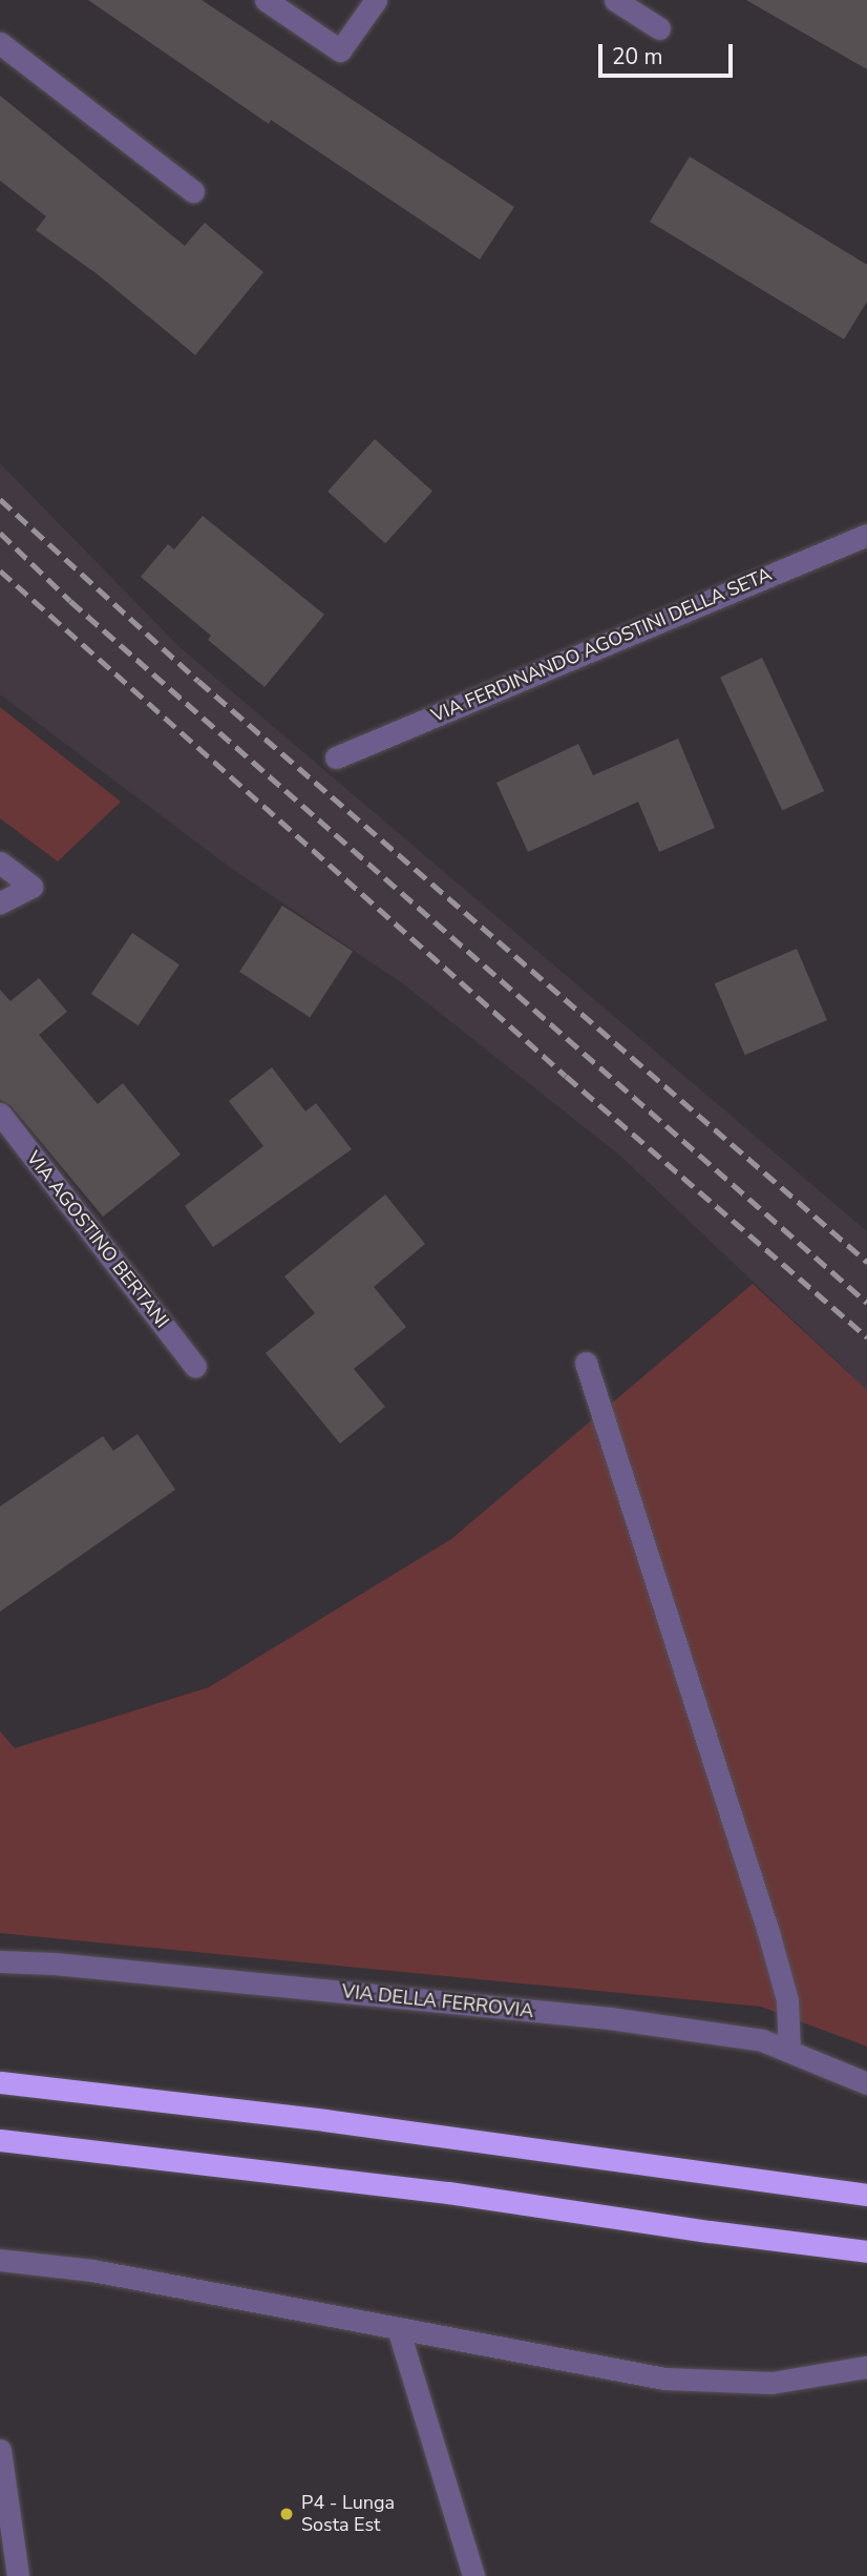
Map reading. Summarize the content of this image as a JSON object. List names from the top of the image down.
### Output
{
  "streets": {
    "street": ["VIA FERDINANDO AGOSTINI DELLA SETA", "VIA AGOSTINO BERTANI", "VIA DELLA FERROVIA"]
  },
  "places": ["P4 - Lunga Sosta Est"],
  "scale_bar": "20 m"
}
